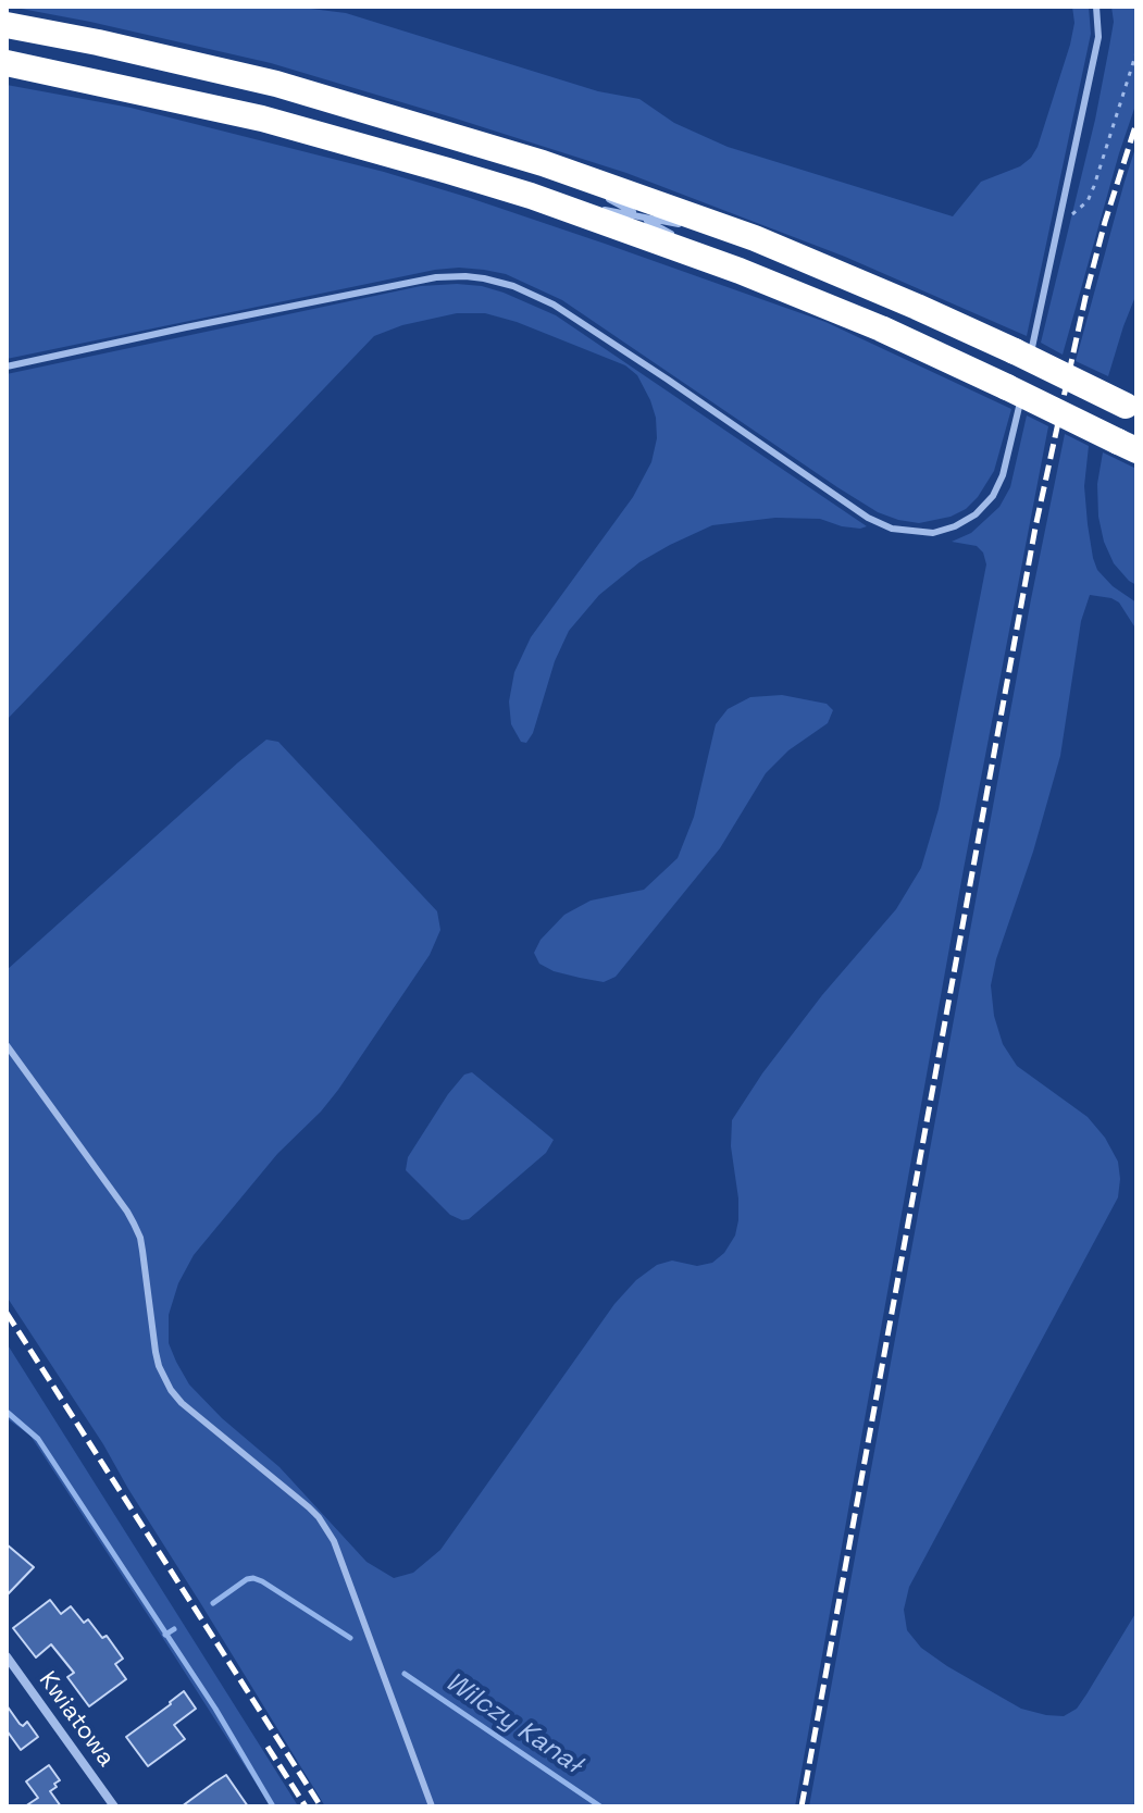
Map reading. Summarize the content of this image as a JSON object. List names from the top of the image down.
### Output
{
  "streets": {
    "street": ["Kwiatowa"]
  },
  "water": ["Wilczy Kanał"]
}
